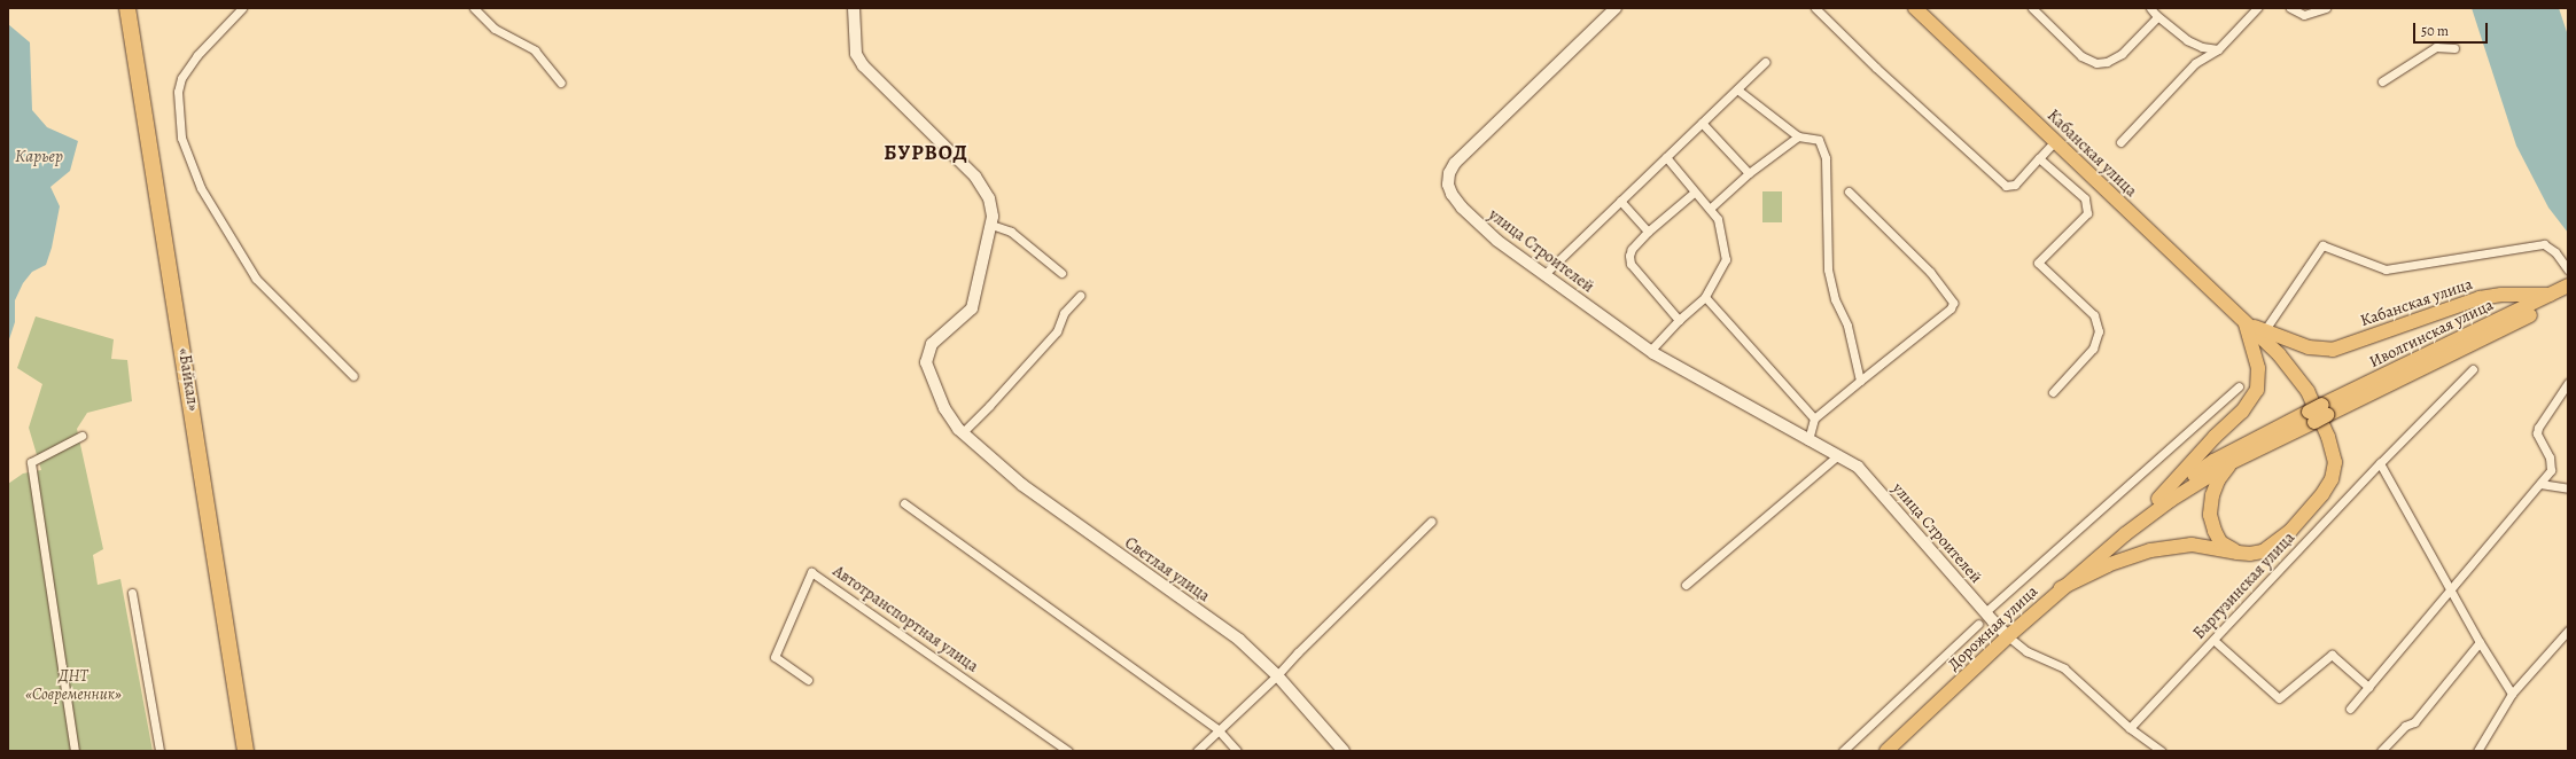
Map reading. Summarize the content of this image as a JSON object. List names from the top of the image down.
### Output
{
  "streets": {
    "highway": ["«Байкал»"],
    "main road": ["Кабанская улица", "Иволгинская улица", "Дорожная улица"],
    "street": [
      "улица Строителей",
      "Светлая улица",
      "Баргузинская улица",
      "Автотранспортная улица"
    ]
  },
  "crossings": [
    ["Кабанская улица", "Иволгинская улица"],
    ["Кабанская улица", "Дорожная улица"],
    ["улица Строителей", "Дорожная улица"],
    ["Иволгинская улица", "Дорожная улица"]
  ],
  "districts": ["БУРВОД"],
  "water": ["Карьер"],
  "parks": ["ДНТ «Современник»"],
  "scale_bar": "50 m"
}
